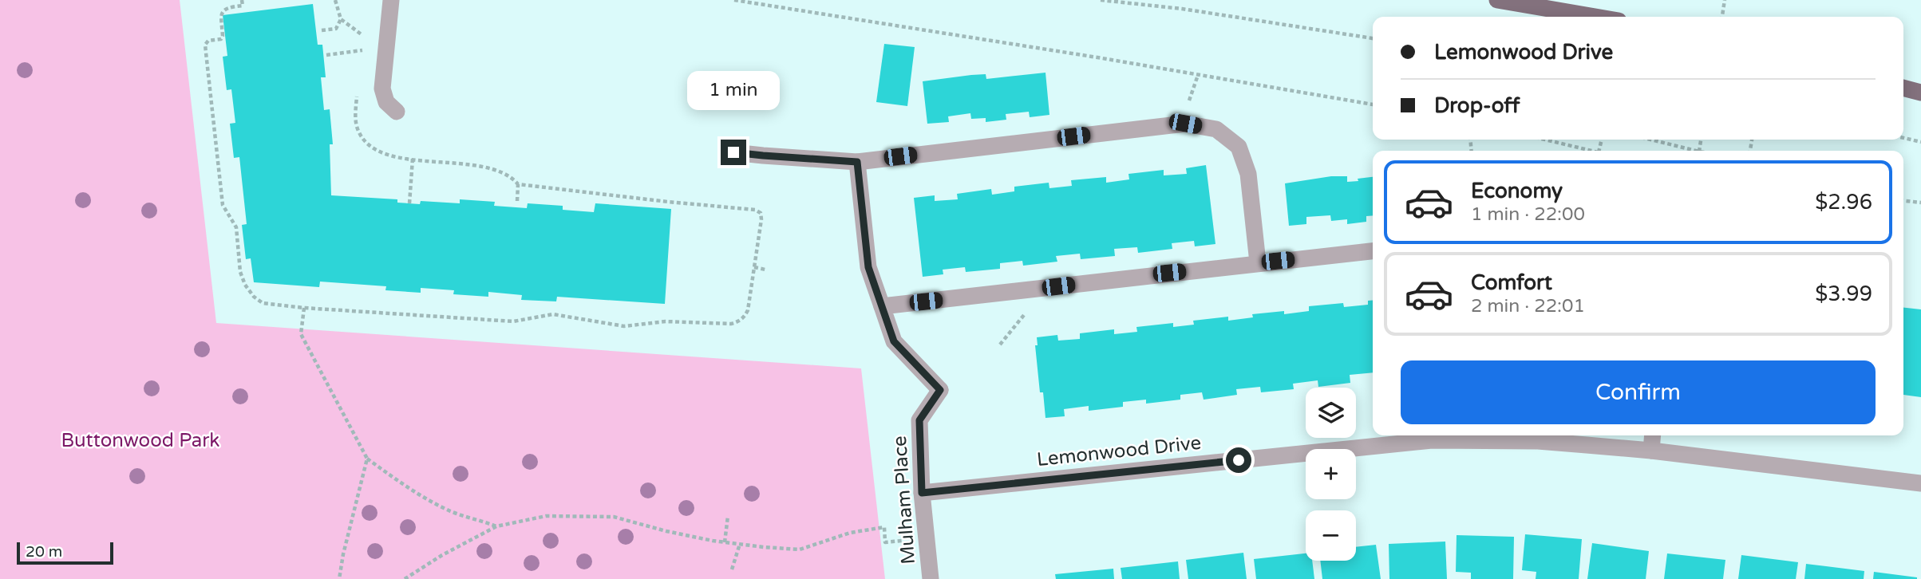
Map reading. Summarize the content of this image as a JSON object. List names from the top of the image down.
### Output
{
  "streets": {
    "street": ["Lemonwood Drive", "Mulham Place"]
  },
  "crossings": [
    ["Lemonwood Drive", "Mulham Place"]
  ],
  "parks": ["Buttonwood Park"],
  "scale_bar": "20 m",
  "page": {
    "banner": ["Lemonwood Drive", "Drop-off"],
    "bubble": "1 min",
    "list": [
      {
        "name": "Economy",
        "note": "1 min · 22:00",
        "value": "$2.96"
      },
      {
        "name": "Comfort",
        "note": "2 min · 22:01",
        "value": "$3.99"
      }
    ],
    "buttons": "Confirm",
    "map_buttons": ["+", "−"],
    "scale": "20 m"
  }
}
